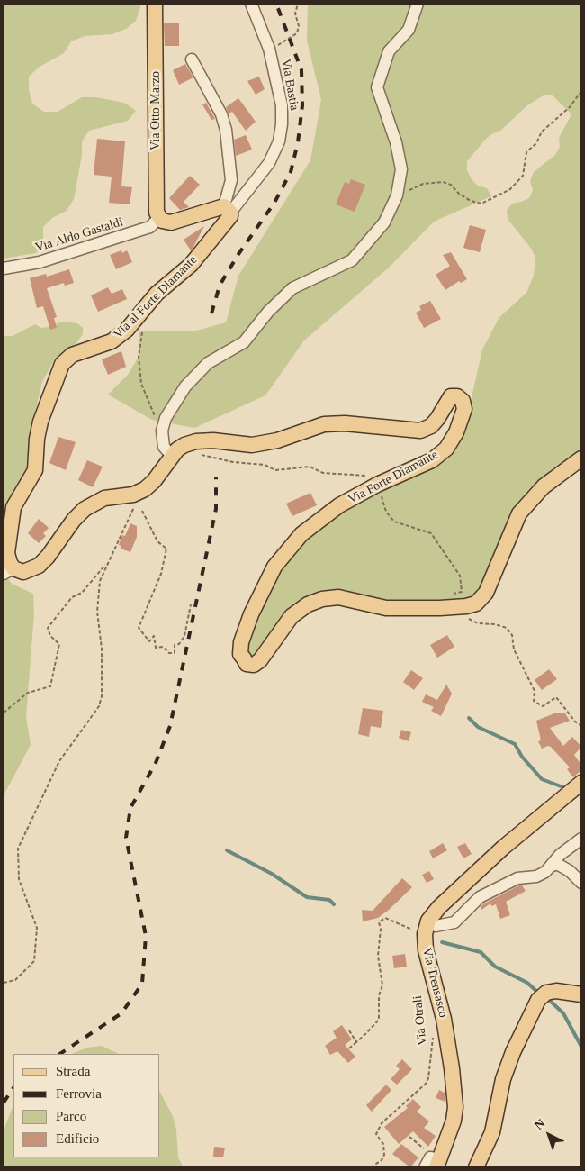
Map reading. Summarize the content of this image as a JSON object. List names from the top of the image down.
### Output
{
  "streets": {
    "main road": [
      "Via Otto Marzo",
      "Via al Forte Diamante",
      "Via Forte Diamante",
      "Via Trensasco"
    ],
    "street": ["Via Bastia", "Via Aldo Gastaldi"],
    "path": ["Via Otrali"]
  },
  "crossings": [
    ["Via Bastia", "Via al Forte Diamante"],
    ["Via Otto Marzo", "Via Aldo Gastaldi"],
    ["Via al Forte Diamante", "Via Forte Diamante"]
  ],
  "legend": [
    "Strada",
    "Ferrovia",
    "Parco",
    "Edificio"
  ],
  "north": "top left"
}
